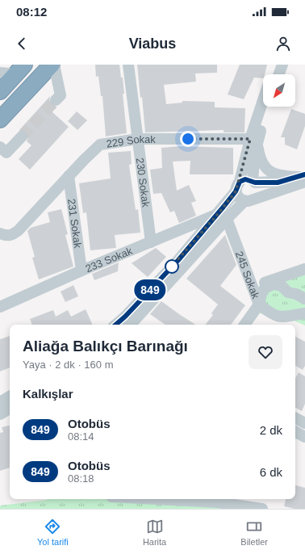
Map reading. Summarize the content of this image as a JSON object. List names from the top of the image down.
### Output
{
  "streets": {
    "street": [
      "229 Sokak",
      "230 Sokak",
      "231 Sokak",
      "233 Sokak",
      "245 Sokak"
    ]
  },
  "crossings": [
    ["229 Sokak", "230 Sokak"],
    ["229 Sokak", "231 Sokak"],
    ["230 Sokak", "233 Sokak"],
    ["231 Sokak", "233 Sokak"],
    ["233 Sokak", "245 Sokak"]
  ],
  "lines": ["bus line 849"],
  "north": "bottom left",
  "page": {
    "status": "08:12",
    "header": "Viabus",
    "on_map": "849",
    "heading": [
      ["Aliağa Balıkçı Barınağı", "Yaya · 2 dk · 160 m"],
      "Kalkışlar"
    ],
    "list": [
      {
        "mark": "849",
        "name": "Otobüs",
        "note": "08:14",
        "value": "2 dk"
      },
      {
        "mark": "849",
        "name": "Otobüs",
        "note": "08:18",
        "value": "6 dk"
      }
    ],
    "tabs": ["Yol tarifi", "Harita", "Biletler"]
  }
}
